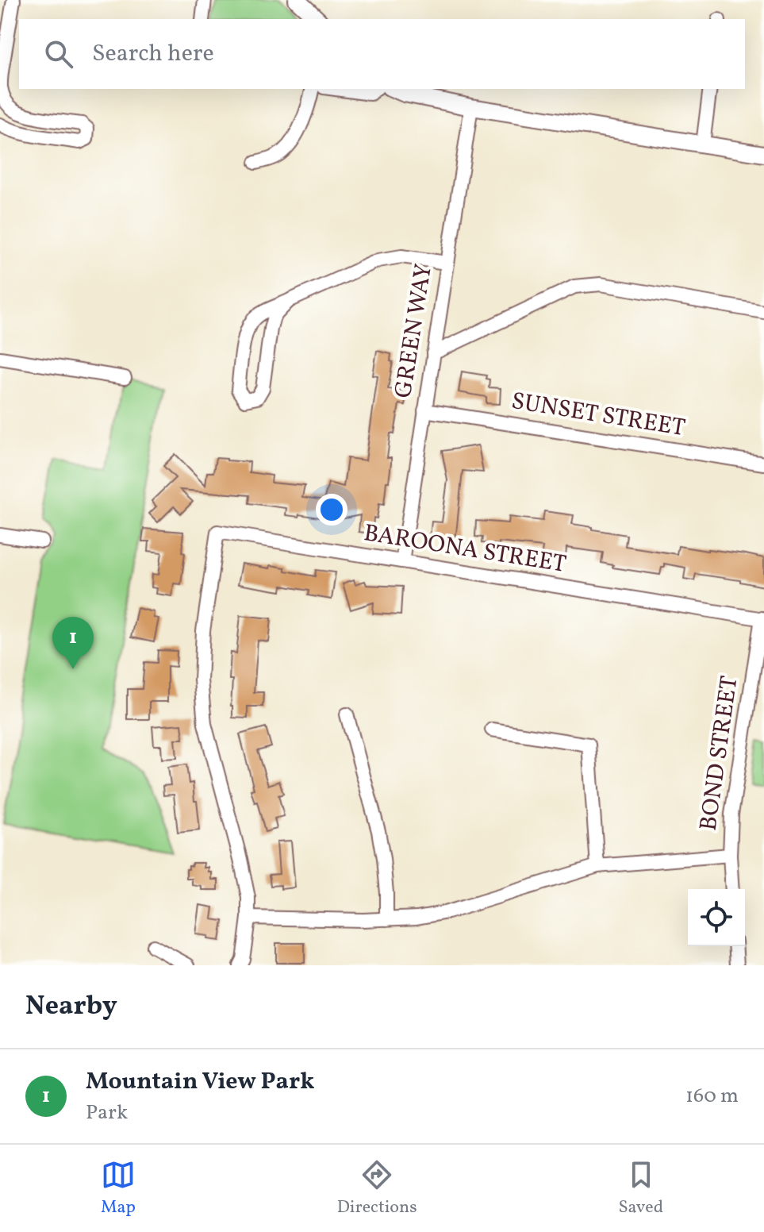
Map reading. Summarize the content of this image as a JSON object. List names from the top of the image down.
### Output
{
  "streets": {
    "street": [
      "GREEN WAY",
      "SUNSET STREET",
      "BAROONA STREET",
      "BOND STREET"
    ]
  },
  "crossings": [
    ["GREEN WAY", "SUNSET STREET"],
    ["GREEN WAY", "BAROONA STREET"],
    ["BAROONA STREET", "BOND STREET"]
  ],
  "page": {
    "search": "Search here",
    "pins": "1",
    "heading": "Nearby",
    "list": [
      {
        "mark": "1",
        "name": "Mountain View Park",
        "note": "Park",
        "value": "160 m"
      }
    ],
    "nav": ["Map", "Directions", "Saved"]
  }
}
